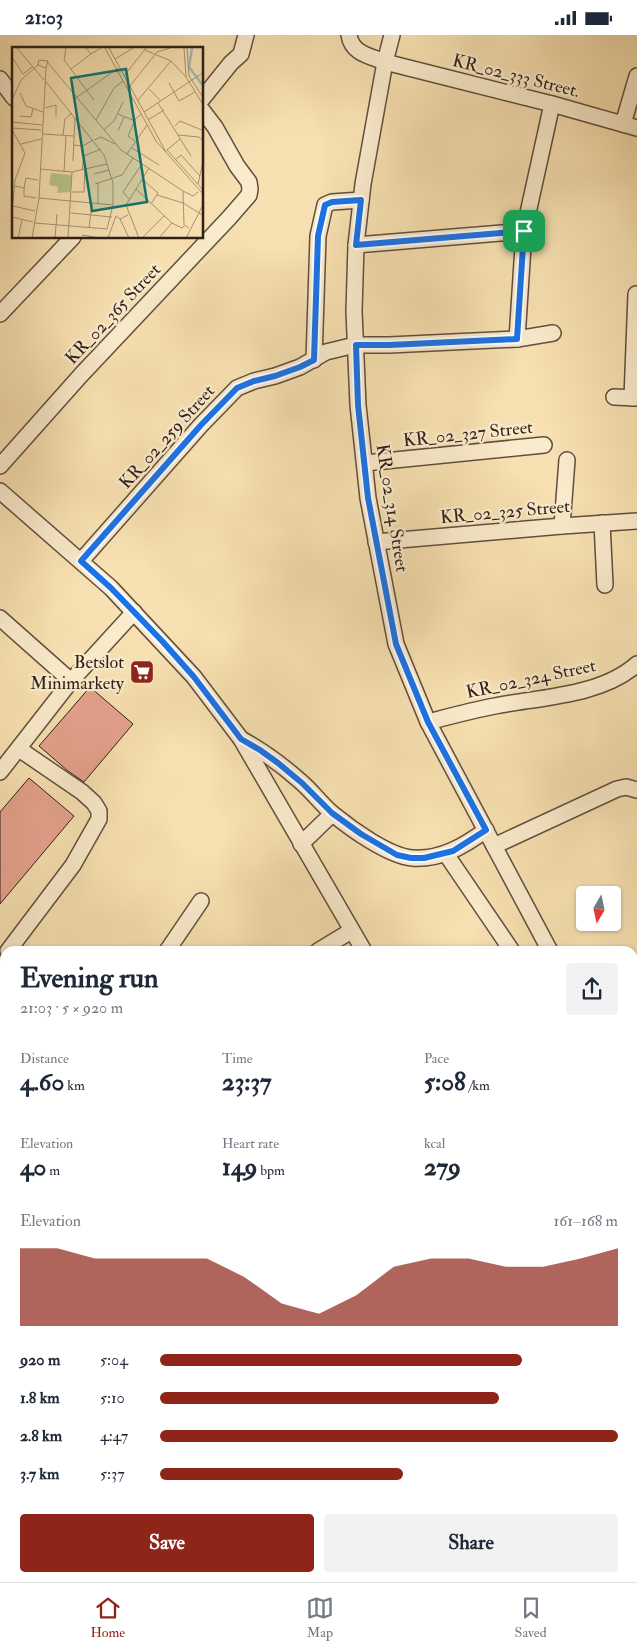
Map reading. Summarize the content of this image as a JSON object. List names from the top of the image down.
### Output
{
  "streets": {
    "street": [
      "KR_02_333 Street.",
      "KR_02_365 Street",
      "KR_02_327 Street",
      "KR_02_259 Street",
      "KR_02_314 Street",
      "KR_02_325 Street",
      "KR_02_324 Street"
    ]
  },
  "crossings": [
    ["KR_02_333 Street.", "KR_02_314 Street"],
    ["KR_02_327 Street", "KR_02_314 Street"],
    ["KR_02_259 Street", "KR_02_314 Street"],
    ["KR_02_314 Street", "KR_02_325 Street"],
    ["KR_02_314 Street", "KR_02_324 Street"]
  ],
  "places": {
    "supermarket": ["Betslot Minimarkety"]
  },
  "north": "bottom",
  "page": {
    "status": "21:03",
    "heading": ["Evening run", "21:03 · 5 × 920 m"],
    "stats": [
      ["Distance", "4.60 km"],
      ["Time", "23:37"],
      ["Pace", "5:08 /km"],
      ["Elevation", "40 m"],
      ["Heart rate", "149 bpm"],
      ["kcal", "279"]
    ],
    "chart": ["Elevation", "161–168 m"],
    "list": [
      {
        "name": "920 m",
        "note": "5:04"
      },
      {
        "name": "1.8 km",
        "note": "5:10"
      },
      {
        "name": "2.8 km",
        "note": "4:47"
      },
      {
        "name": "3.7 km",
        "note": "5:37"
      }
    ],
    "buttons": ["Save", "Share"],
    "tabs": ["Home", "Map", "Saved"]
  }
}
